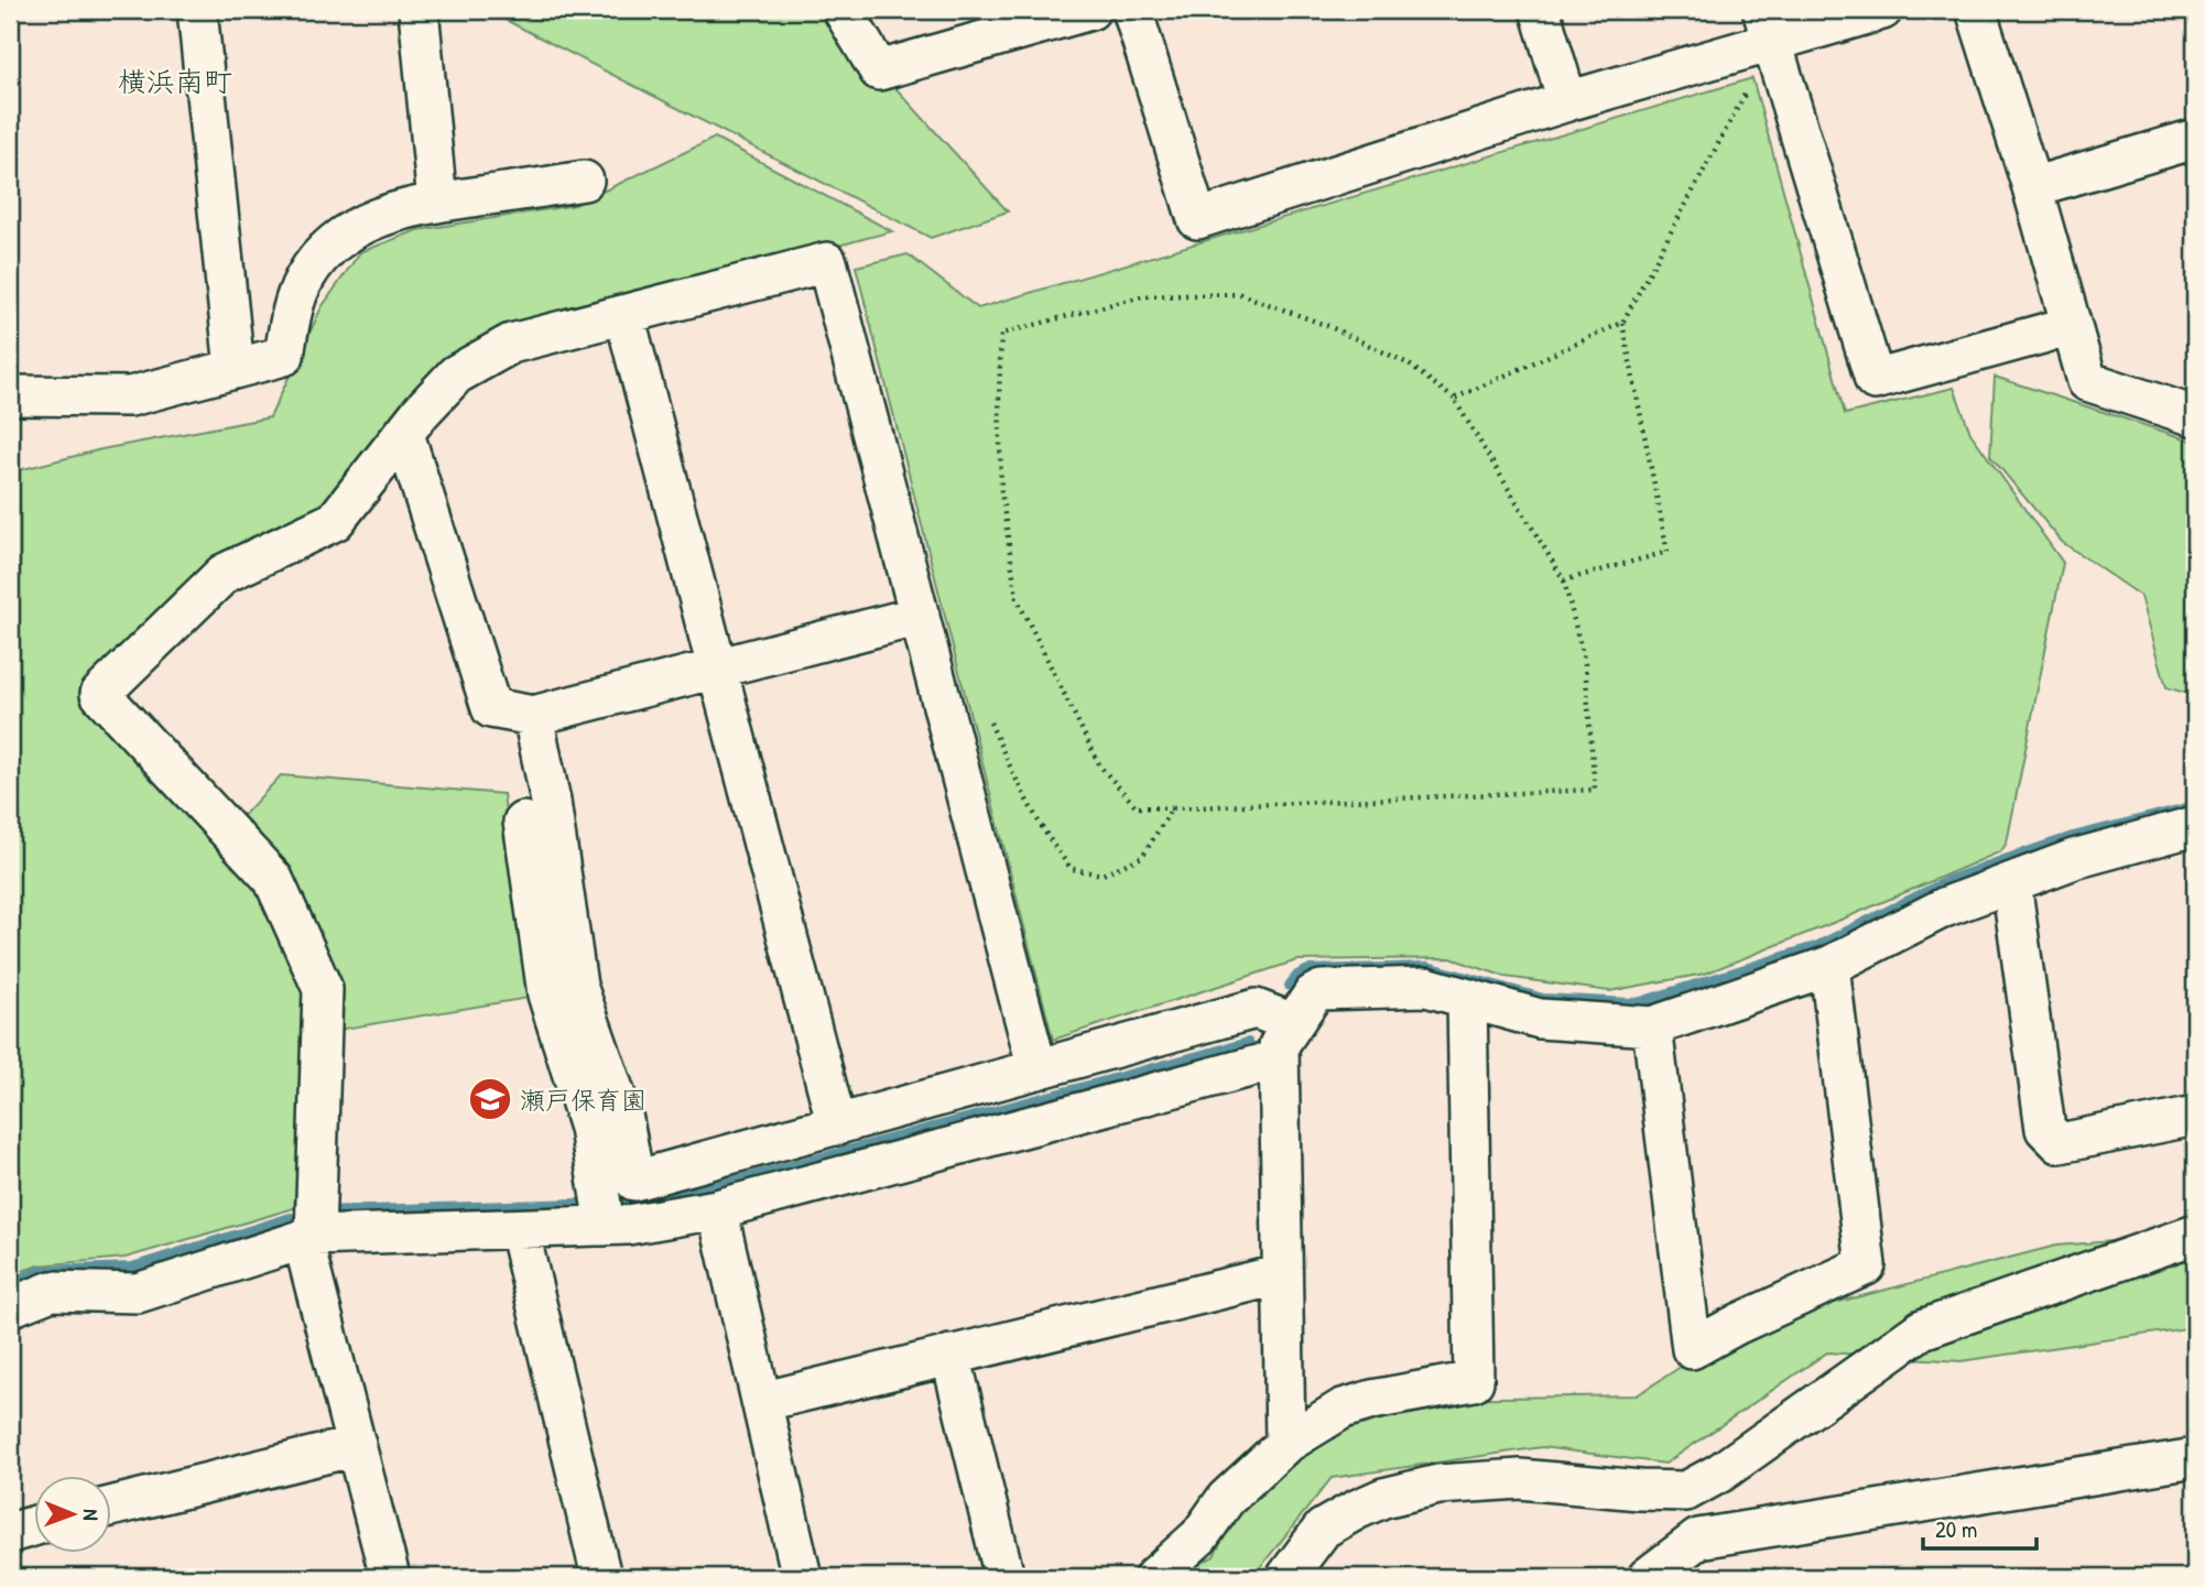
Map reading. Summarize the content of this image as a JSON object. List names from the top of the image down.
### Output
{
  "districts": ["横浜南町"],
  "places": {
    "school or university": ["瀬戸保育園"]
  },
  "scale_bar": "20 m",
  "north": "right"
}
